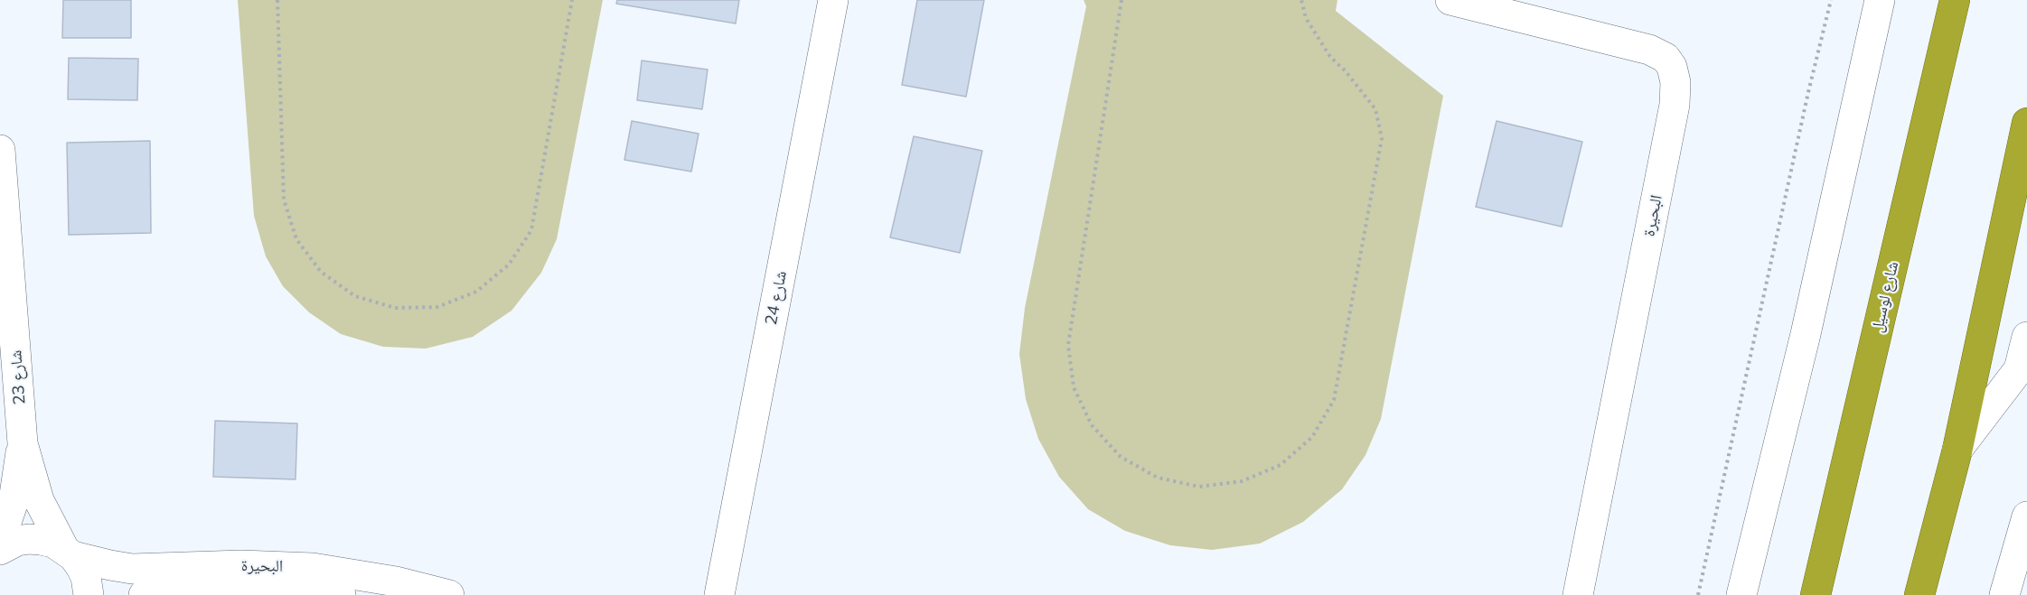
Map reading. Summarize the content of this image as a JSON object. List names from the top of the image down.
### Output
{
  "streets": {
    "highway": ["شارع لوسيل"],
    "street": ["البحيرة", "شارع 24", "شارع 23"]
  },
  "crossings": [
    ["البحيرة", "شارع 23"]
  ]
}
